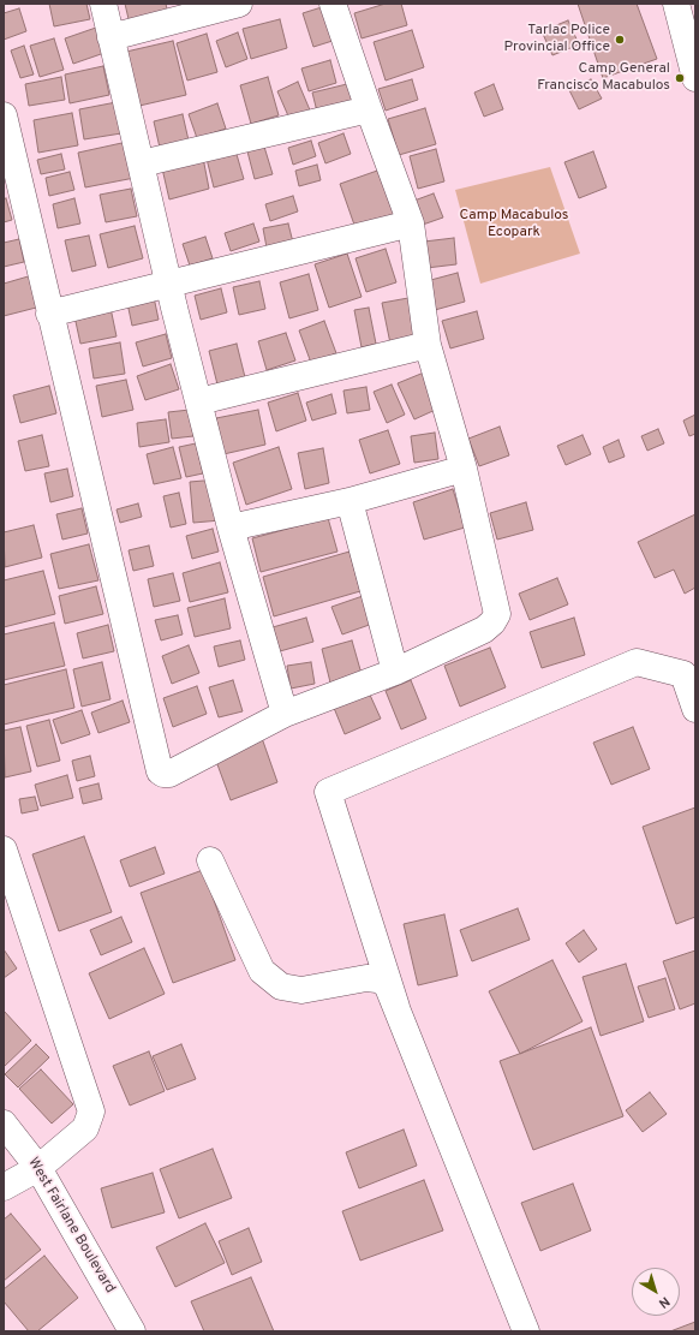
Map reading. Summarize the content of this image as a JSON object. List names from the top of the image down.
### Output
{
  "streets": {
    "street": ["West Fairlane Boulevard"]
  },
  "parks": ["Camp Macabulos Ecopark"],
  "places": ["Tarlac Police Provincial Office", "Camp General Francisco Macabulos"],
  "north": "bottom right"
}
